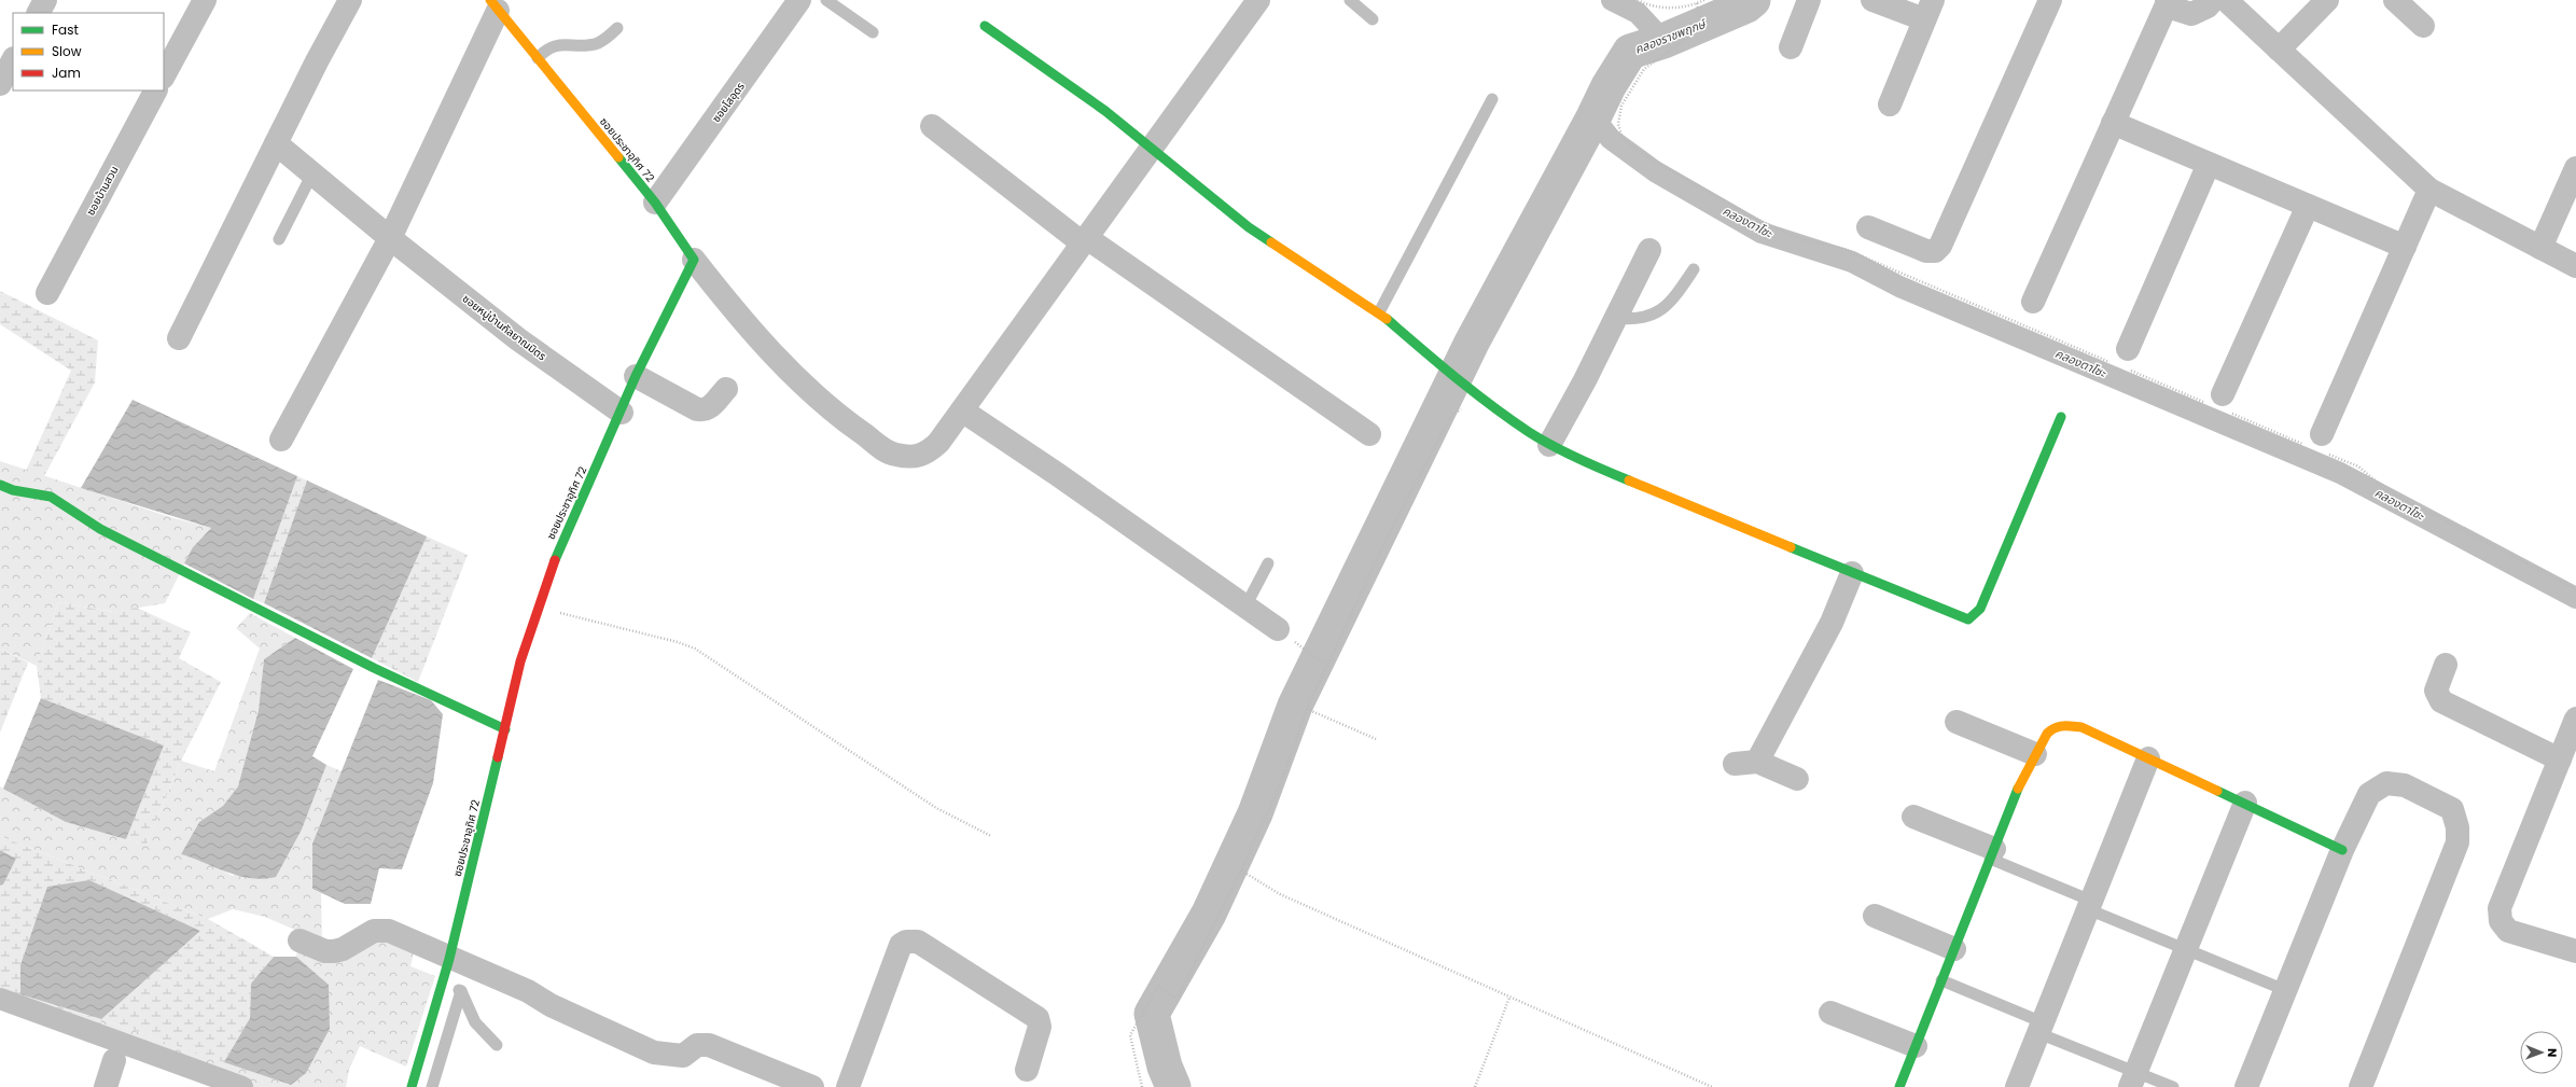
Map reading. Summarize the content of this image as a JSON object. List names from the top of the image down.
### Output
{
  "streets": {
    "street": [
      "ซอยโสอุดร",
      "ซอยประชาอุทิศ 72",
      "ซอยบ้านสวน",
      "ซอยหมู่บ้านกัลยาณมิตร"
    ]
  },
  "crossings": [
    ["ซอยโสอุดร", "ซอยประชาอุทิศ 72"],
    ["ซอยประชาอุทิศ 72", "ซอยหมู่บ้านกัลยาณมิตร"]
  ],
  "water": ["คลองราชพฤกษ์", "คลองตาโซะ"],
  "legend": ["Fast", "Slow", "Jam"],
  "north": "right"
}
